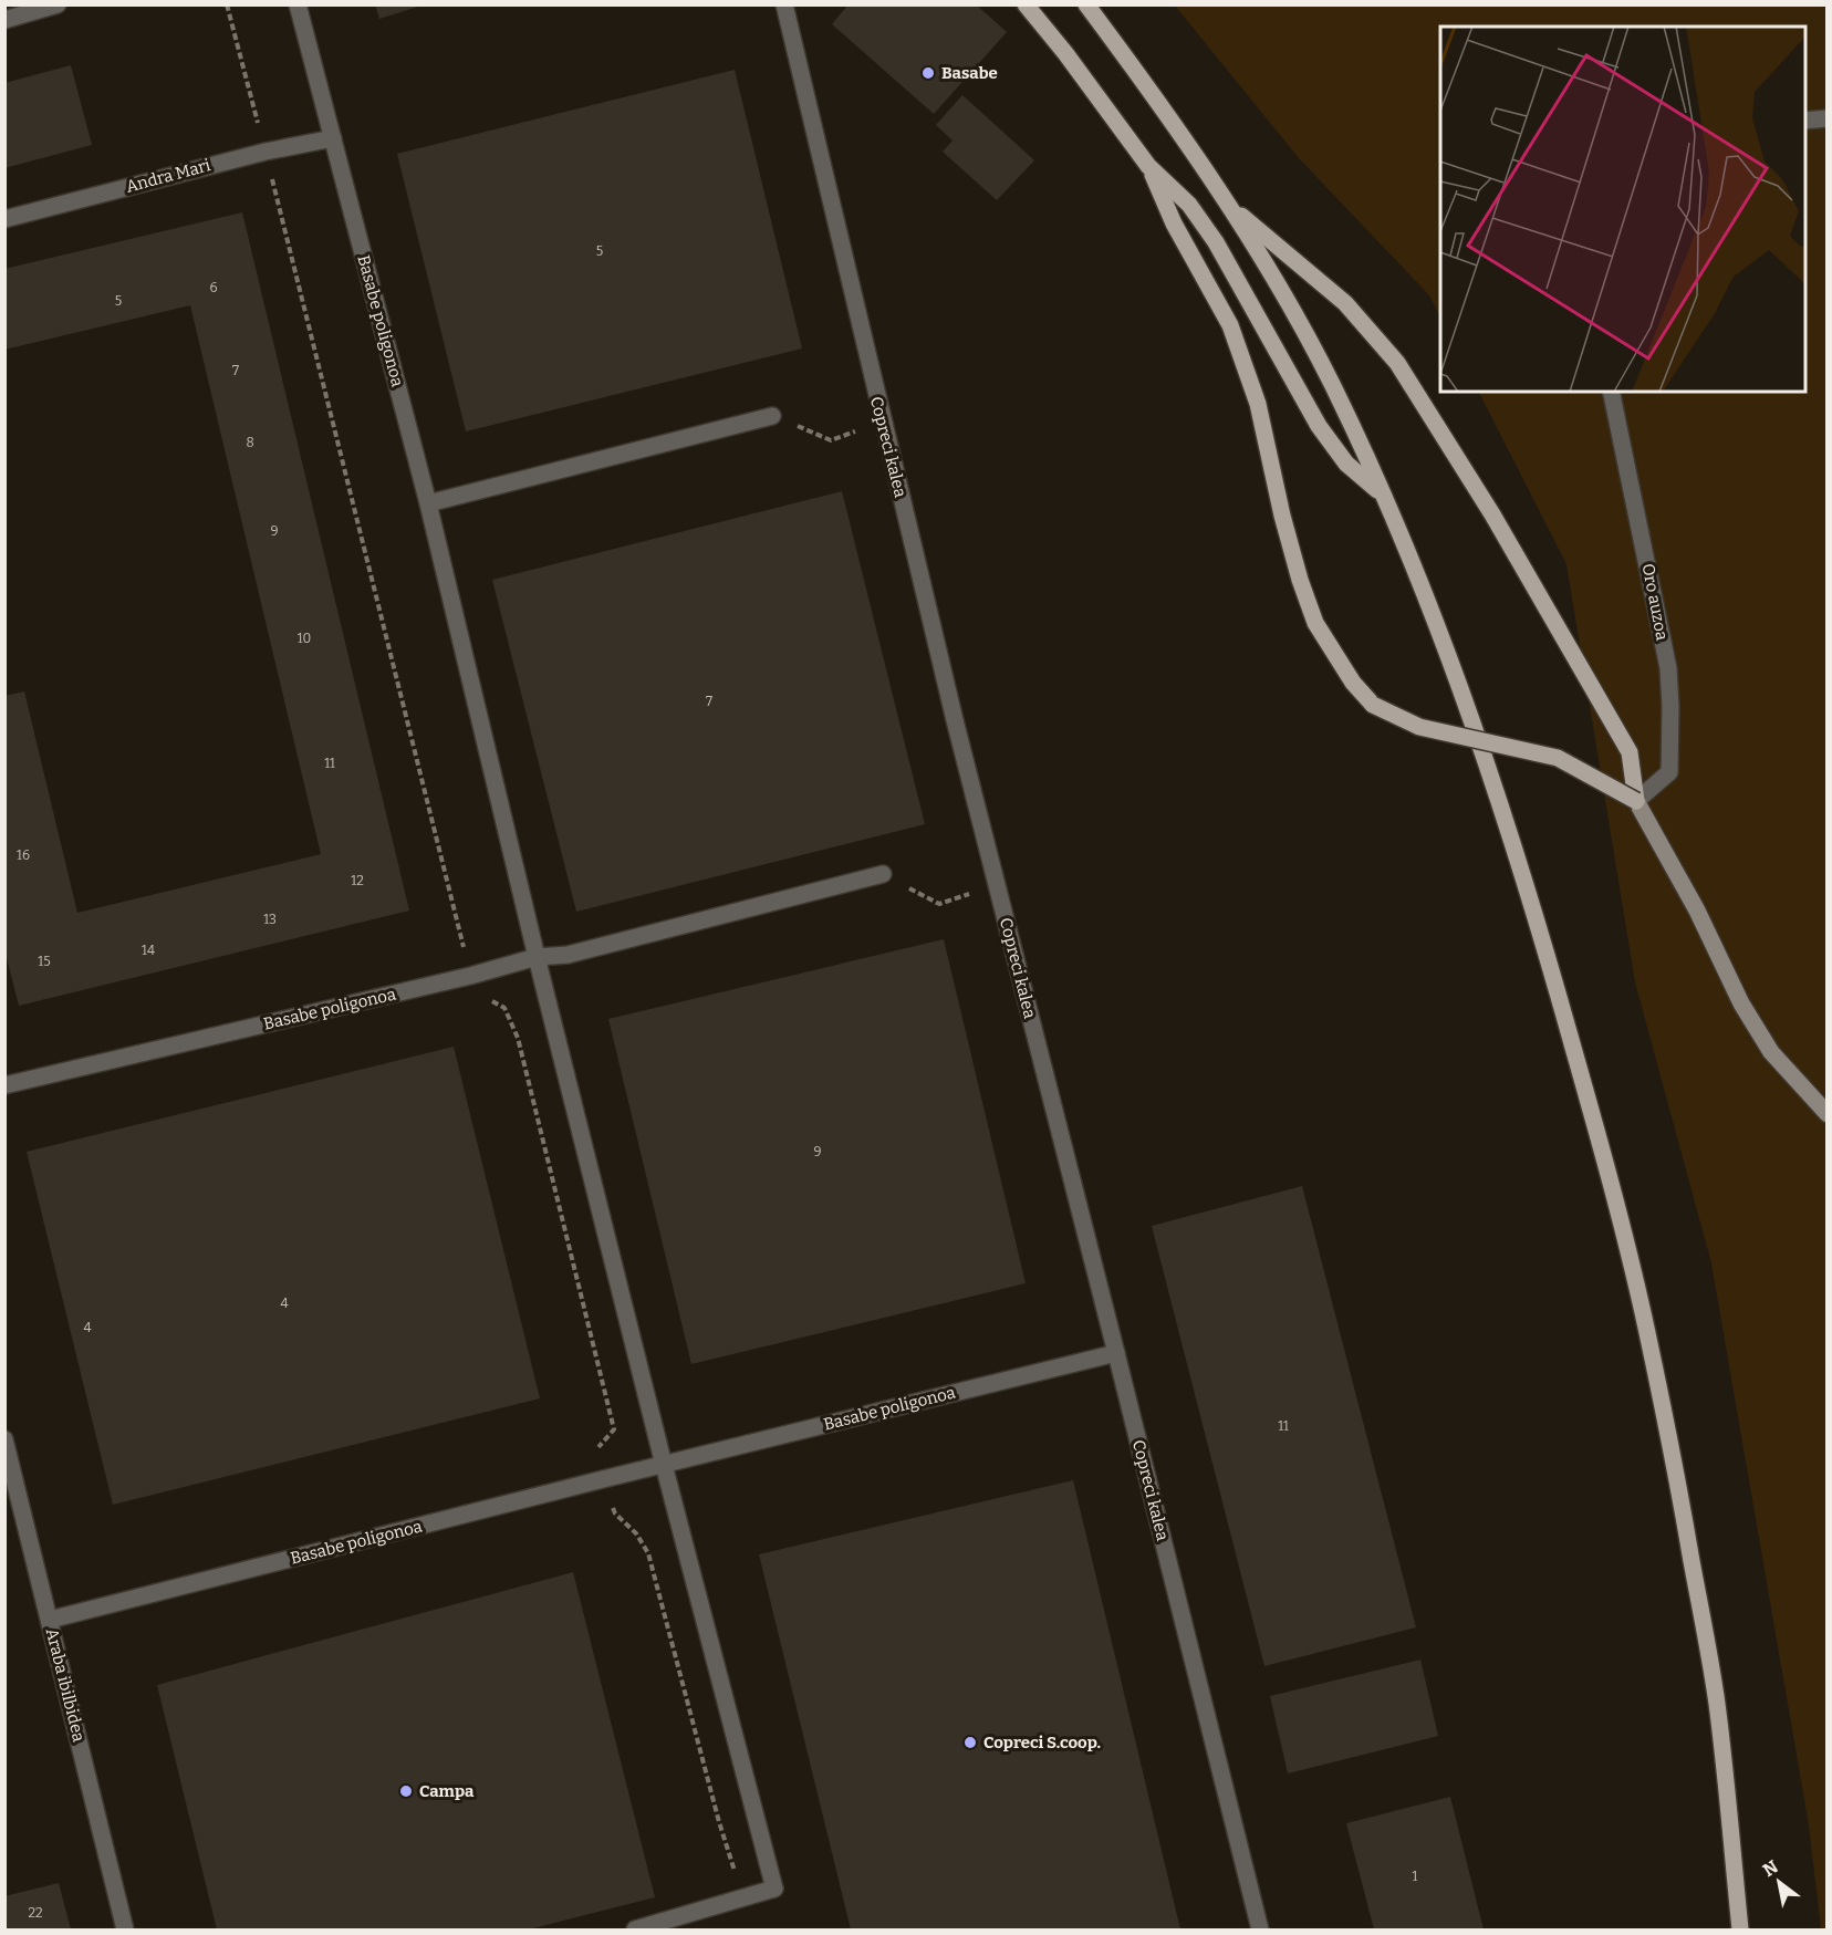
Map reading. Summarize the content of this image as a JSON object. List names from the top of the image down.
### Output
{
  "streets": {
    "street": [
      "Andra Mari",
      "Basabe poligonoa",
      "Copreci kalea",
      "Oro auzoa",
      "Araba ibilbidea"
    ]
  },
  "crossings": [
    ["Andra Mari", "Basabe poligonoa"],
    ["Basabe poligonoa", "Copreci kalea"],
    ["Basabe poligonoa", "Araba ibilbidea"]
  ],
  "places": ["Basabe", "Copreci S.coop.", "Campa"],
  "house_numbers": [
    "5",
    "6",
    "5",
    "7",
    "8",
    "9",
    "10",
    "7",
    "11",
    "16",
    "12",
    "13",
    "14",
    "15",
    "9",
    "4",
    "4",
    "11",
    "1",
    "22"
  ],
  "north": "top left"
}
